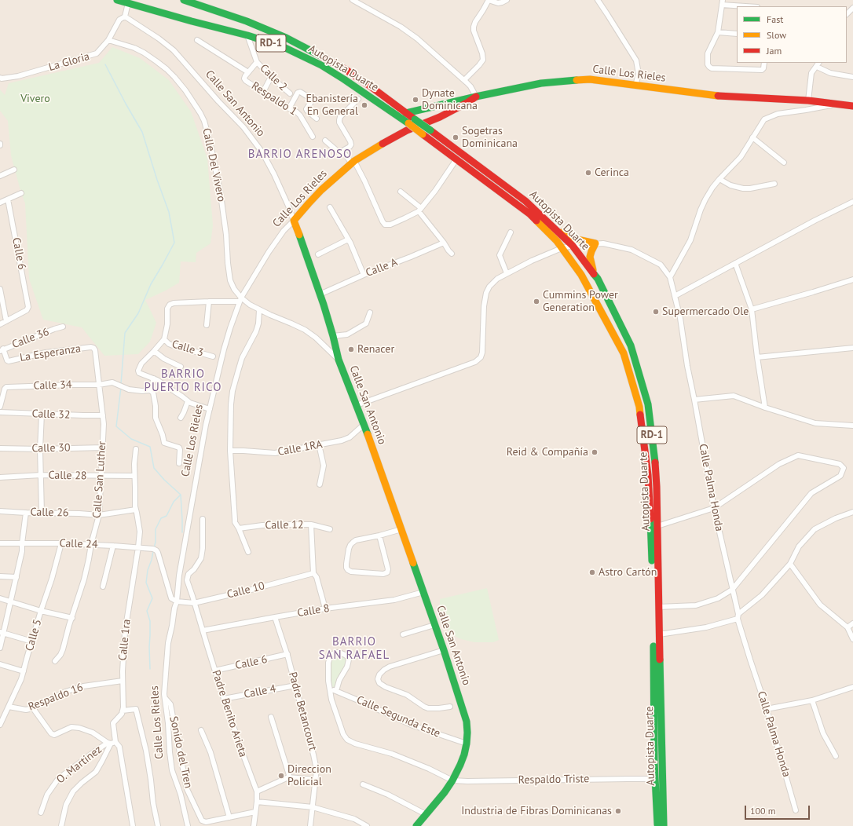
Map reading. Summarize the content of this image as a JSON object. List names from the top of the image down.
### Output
{
  "streets": {
    "main road": [
      "RD-1",
      "Autopista Duarte",
      "Calle Los Rieles",
      "Calle San Antonio"
    ],
    "street": [
      "La Gloria",
      "Calle 2",
      "Respaldo 1",
      "Calle Del Vivero",
      "Calle 6",
      "Calle A",
      "Calle 36",
      "Calle 3",
      "La Esperanza",
      "Calle 34",
      "Calle 32",
      "Calle 30",
      "Calle 1RA",
      "Calle 28",
      "Calle San Luther",
      "Calle Palma Honda",
      "Calle 26",
      "Calle 12",
      "Calle 24",
      "Calle 10",
      "Calle 8",
      "Calle 5",
      "Calle 1ra",
      "Calle 4",
      "Respaldo 16",
      "Padre Betancourt",
      "Padre Benito Arieta",
      "Calle Segunda Este",
      "Sonido del Tren",
      "O. Martinez",
      "Respaldo Triste"
    ]
  },
  "crossings": [
    ["La Gloria", "Calle San Antonio"],
    ["La Gloria", "Calle Del Vivero"],
    ["Autopista Duarte", "Calle Los Rieles"],
    ["Autopista Duarte", "Calle Palma Honda"],
    ["Autopista Duarte", "Respaldo Triste"],
    ["Calle Los Rieles", "Calle San Antonio"],
    ["Calle Los Rieles", "Calle Del Vivero"],
    ["Calle Los Rieles", "Calle 24"],
    ["Calle Los Rieles", "Calle 10"],
    ["Calle Los Rieles", "Sonido del Tren"],
    ["Calle San Antonio", "Calle Del Vivero"],
    ["Calle San Antonio", "Calle A"],
    ["Calle San Antonio", "Calle 1RA"],
    ["Calle San Antonio", "Calle Palma Honda"],
    ["Calle San Antonio", "Calle 8"],
    ["Calle San Antonio", "Calle Segunda Este"],
    ["Calle San Antonio", "Respaldo Triste"],
    ["Calle 6", "Padre Betancourt"],
    ["Calle 6", "Padre Benito Arieta"],
    ["Calle 36", "La Esperanza"],
    ["La Esperanza", "Calle San Luther"],
    ["Calle 34", "Calle San Luther"],
    ["Calle 32", "Calle San Luther"],
    ["Calle 30", "Calle San Luther"],
    ["Calle 28", "Calle San Luther"],
    ["Calle 28", "Calle 1ra"],
    ["Calle San Luther", "Calle 26"],
    ["Calle San Luther", "Calle 24"],
    ["Calle 26", "Calle 1ra"],
    ["Calle 24", "Calle 10"],
    ["Calle 24", "Calle 5"],
    ["Calle 24", "Calle 1ra"],
    ["Calle 10", "Padre Benito Arieta"],
    ["Calle 8", "Padre Betancourt"],
    ["Calle 8", "Padre Benito Arieta"],
    ["Calle 5", "Respaldo 16"],
    ["Calle 1ra", "Respaldo 16"],
    ["Calle 4", "Padre Betancourt"],
    ["Calle 4", "Padre Benito Arieta"]
  ],
  "districts": ["BARRIO ARENOSO", "BARRIO PUERTO RICO", "BARRIO SAN RAFAEL"],
  "parks": ["Vivero"],
  "places": [
    "Dynate Dominicana",
    "Ebanistería En General",
    "Sogetras Dominicana",
    "Cerinca",
    "Cummins Power Generation",
    "Supermercado Ole",
    "Renacer",
    "Reid & Compañía",
    "Astro Cartón",
    "Direccion Policial",
    "Industria de Fibras Dominicanas"
  ],
  "legend": ["Fast", "Slow", "Jam"],
  "scale_bar": "100 m"
}
